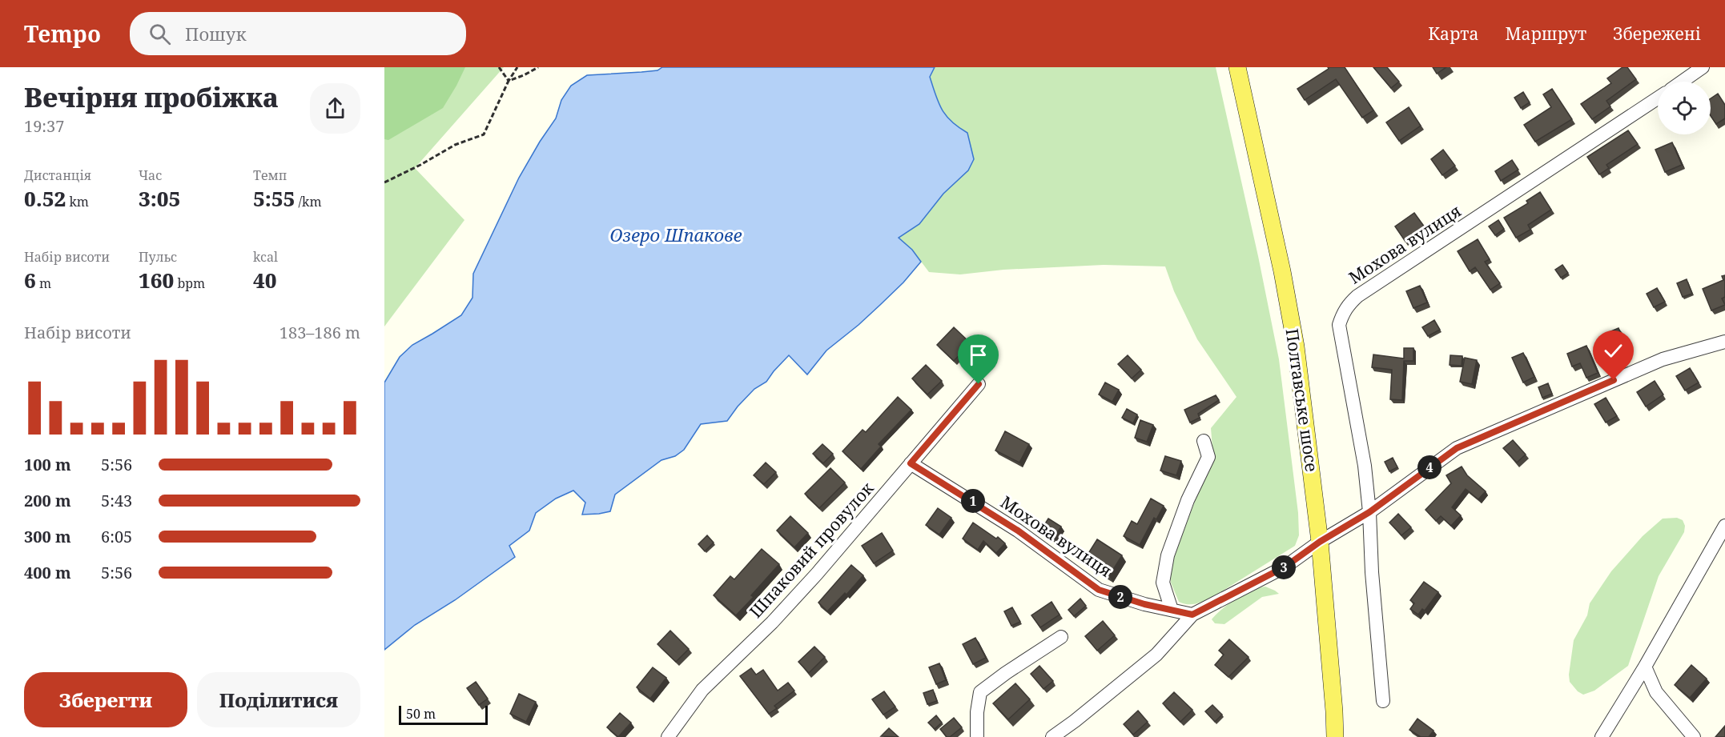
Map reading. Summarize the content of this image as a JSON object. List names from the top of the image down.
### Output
{
  "streets": {
    "main road": ["Полтавське шосе"],
    "street": ["Мохова вулиця", "Шпаковий провулок"]
  },
  "crossings": [
    ["Мохова вулиця", "Шпаковий провулок"]
  ],
  "water": ["Озеро Шпакове"],
  "scale_bar": "50 m",
  "page": {
    "header": "Tempo",
    "search": "Пошук",
    "nav": ["Карта", "Маршрут", "Збережені"],
    "heading": ["Вечірня пробіжка", "19:37"],
    "stats": [
      ["Дистанція", "0.52 km"],
      ["Час", "3:05"],
      ["Темп", "5:55 /km"],
      ["Набір висоти", "6 m"],
      ["Пульс", "160 bpm"],
      ["kcal", "40"]
    ],
    "chart": ["Набір висоти", "183–186 m"],
    "list": [
      {
        "name": "100 m",
        "note": "5:56"
      },
      {
        "name": "200 m",
        "note": "5:43"
      },
      {
        "name": "300 m",
        "note": "6:05"
      },
      {
        "name": "400 m",
        "note": "5:56"
      }
    ],
    "pins": [
      "4",
      "1",
      "3",
      "2"
    ],
    "buttons": ["Зберегти", "Поділитися"],
    "scale": "50 m"
  }
}
